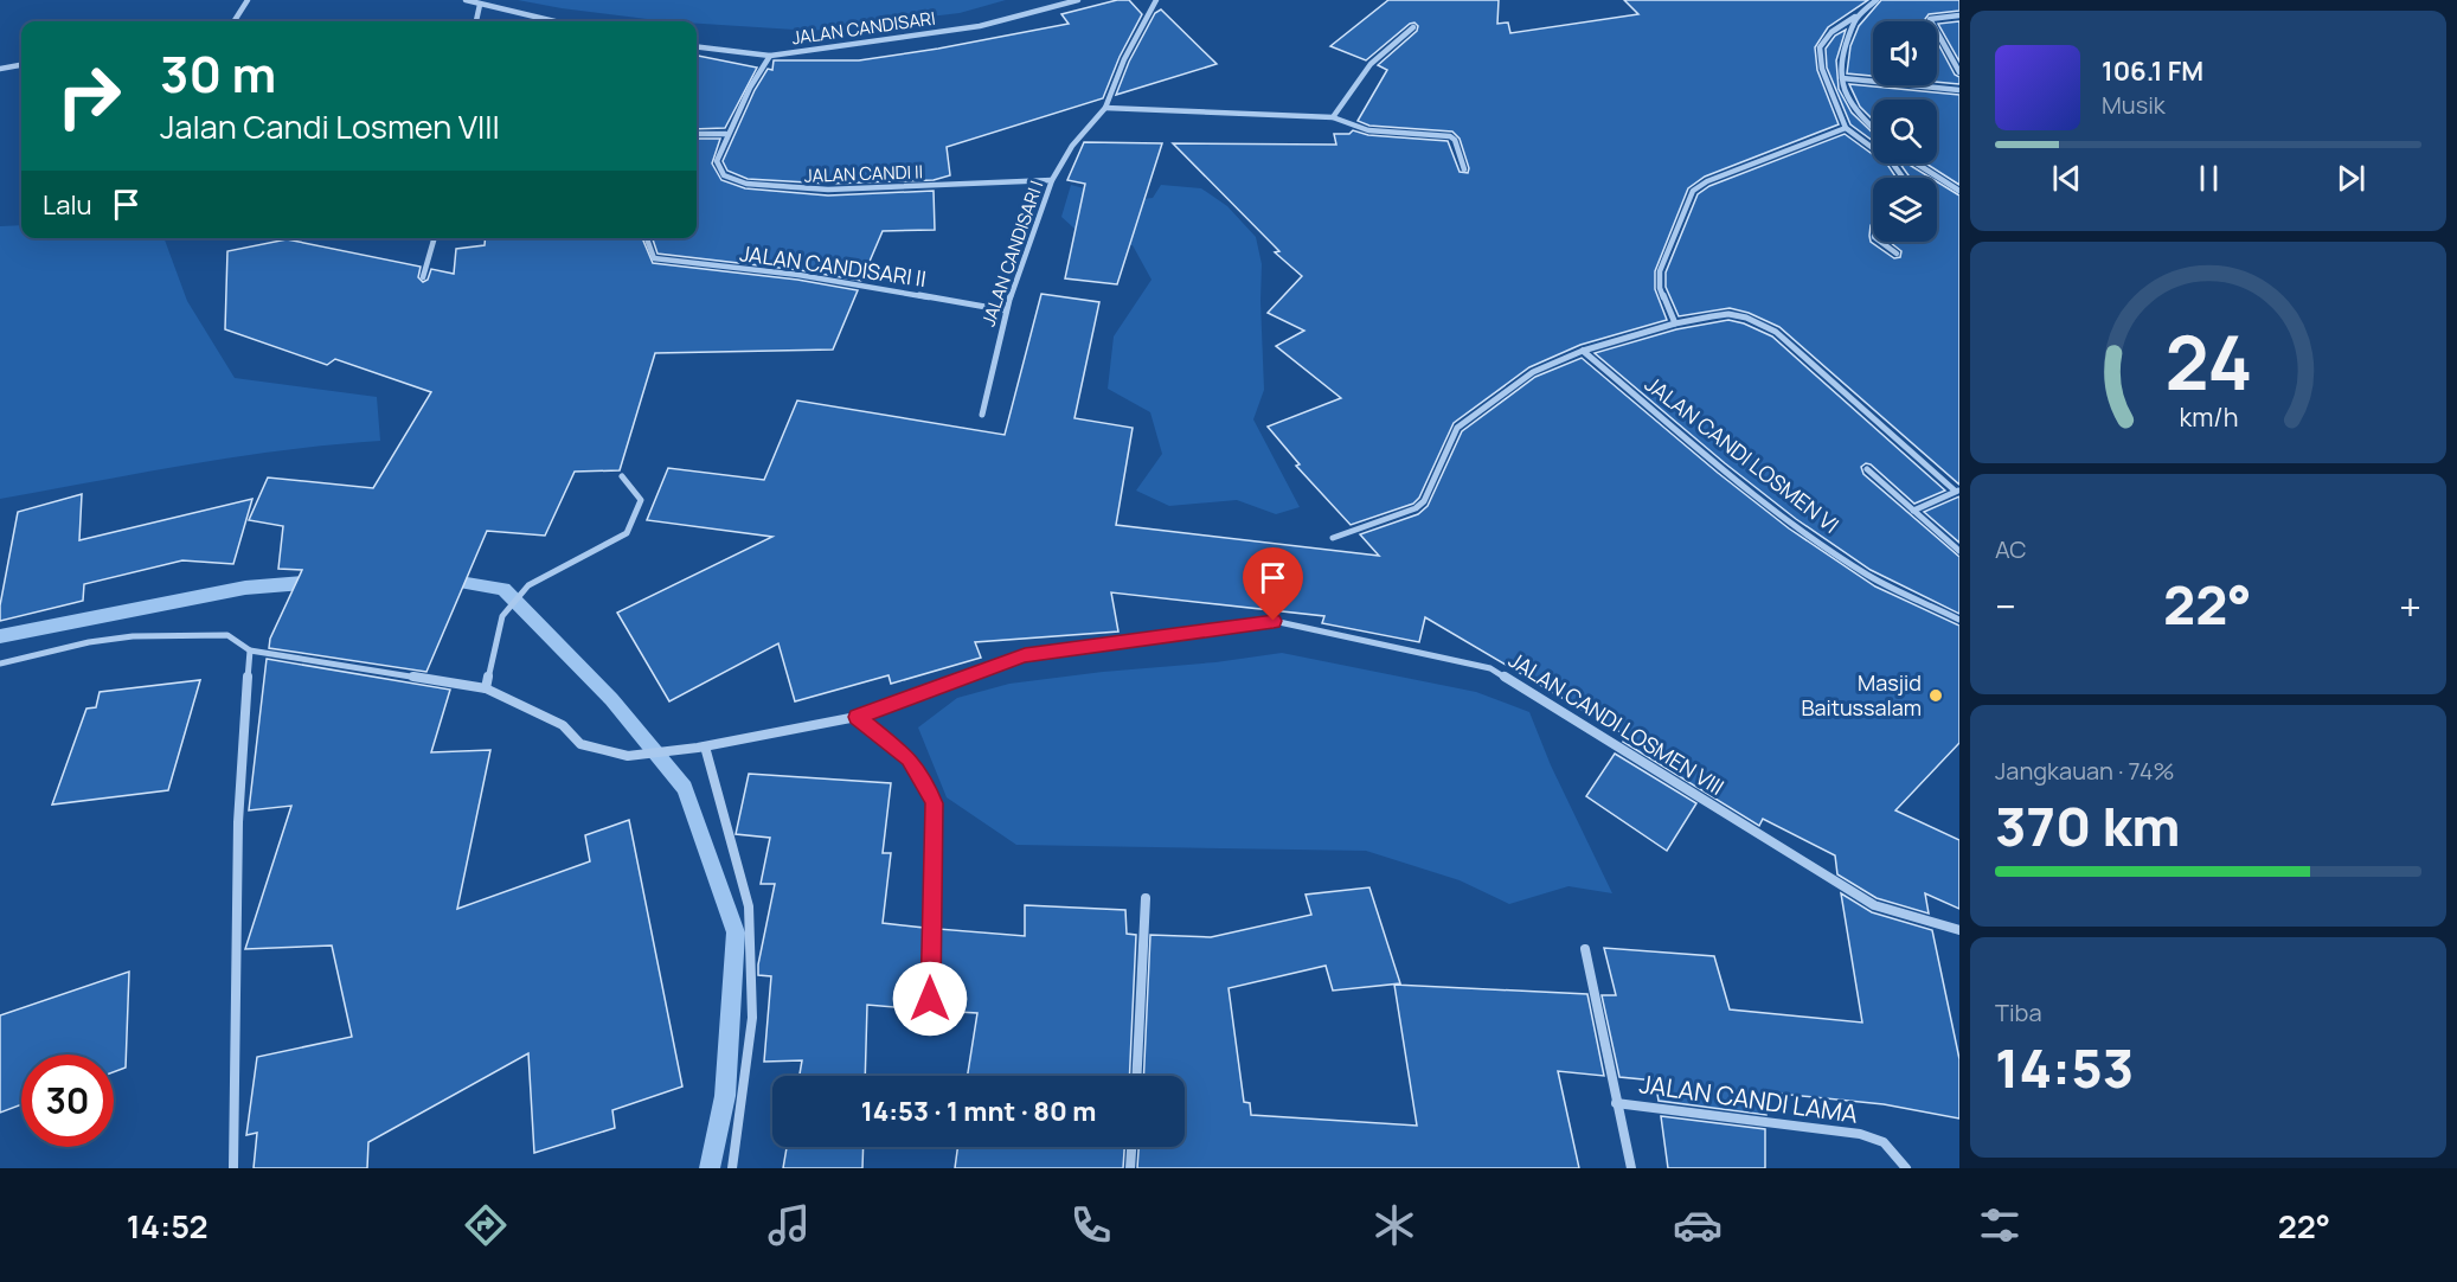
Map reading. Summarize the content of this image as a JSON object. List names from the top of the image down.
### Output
{
  "streets": {
    "street": [
      "JALAN CANDISARI",
      "JALAN CANDI II",
      "JALAN CANDISARI I",
      "JALAN CANDISARI II",
      "JALAN CANDI LOSMEN VI",
      "JALAN CANDI LOSMEN VIII",
      "JALAN CANDI LAMA"
    ]
  },
  "crossings": [
    ["JALAN CANDISARI", "JALAN CANDI II"],
    ["JALAN CANDI II", "JALAN CANDISARI I"],
    ["JALAN CANDISARI I", "JALAN CANDISARI II"]
  ],
  "places": ["Masjid Baitussalam"],
  "page": {
    "turn": ["30 m", "Jalan Candi Losmen VIII"],
    "song": ["106.1 FM", "Musik"],
    "then": "Lalu",
    "tile": [
      "AC",
      ["Jangkauan · 74%", "370 km"],
      ["Tiba", "14:53"]
    ],
    "heat": ["−", "22°", "+"],
    "limit": "30",
    "trip": "14:53 · 1 mnt · 80 m",
    "tabs": ["14:52", "22°"],
    "gauge": ["24", "km/h"]
  }
}
